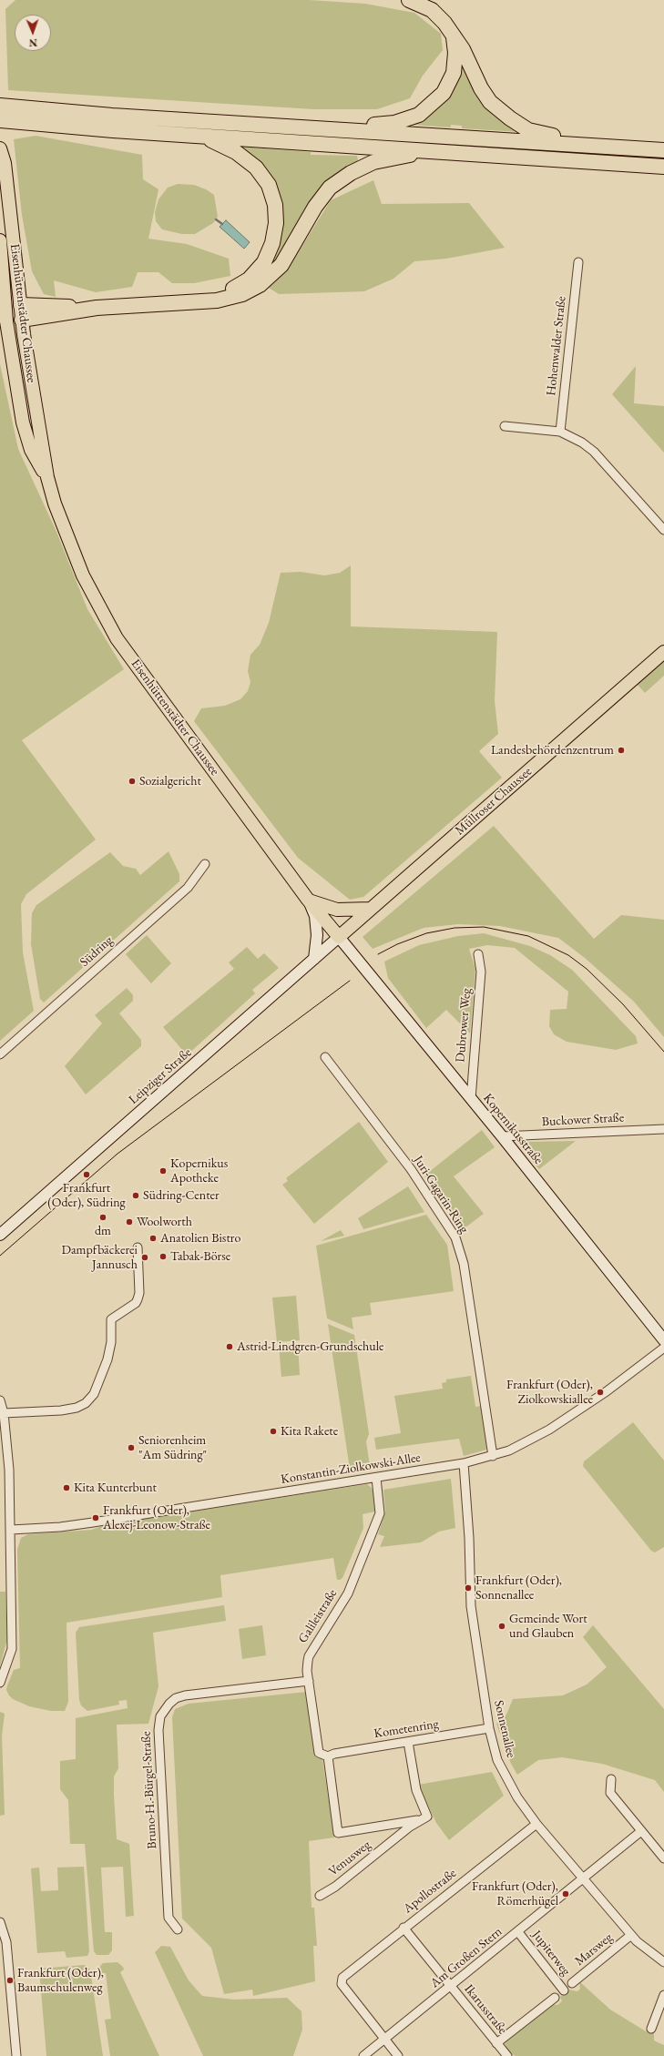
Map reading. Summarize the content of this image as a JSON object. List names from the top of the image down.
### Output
{
  "streets": {
    "main road": [
      "Eisenhüttenstädter Chaussee",
      "Müllroser Chaussee",
      "Leipziger Straße",
      "Kopernikusstraße"
    ],
    "street": [
      "Hohenwalder Straße",
      "Südring",
      "Dubrower Weg",
      "Buckower Straße",
      "Juri-Gagarin-Ring",
      "Konstantin-Ziolkowski-Allee",
      "Galileistraße",
      "Kometenring",
      "Sonnenallee",
      "Bruno-H.-Bürgel-Straße",
      "Venusweg",
      "Apollostraße",
      "Marsweg",
      "Jupiterweg",
      "Am Großen Stern",
      "Ikarusstraße"
    ]
  },
  "crossings": [
    ["Eisenhüttenstädter Chaussee", "Müllroser Chaussee"],
    ["Eisenhüttenstädter Chaussee", "Leipziger Straße"],
    ["Eisenhüttenstädter Chaussee", "Kopernikusstraße"],
    ["Müllroser Chaussee", "Leipziger Straße"],
    ["Müllroser Chaussee", "Kopernikusstraße"],
    ["Dubrower Weg", "Kopernikusstraße"],
    ["Leipziger Straße", "Kopernikusstraße"],
    ["Buckower Straße", "Kopernikusstraße"],
    ["Juri-Gagarin-Ring", "Konstantin-Ziolkowski-Allee"],
    ["Konstantin-Ziolkowski-Allee", "Galileistraße"],
    ["Konstantin-Ziolkowski-Allee", "Sonnenallee"],
    ["Galileistraße", "Kometenring"],
    ["Galileistraße", "Bruno-H.-Bürgel-Straße"],
    ["Galileistraße", "Venusweg"],
    ["Kometenring", "Sonnenallee"],
    ["Kometenring", "Venusweg"],
    ["Sonnenallee", "Apollostraße"],
    ["Sonnenallee", "Marsweg"],
    ["Sonnenallee", "Am Großen Stern"],
    ["Apollostraße", "Am Großen Stern"],
    ["Apollostraße", "Ikarusstraße"],
    ["Jupiterweg", "Am Großen Stern"],
    ["Am Großen Stern", "Ikarusstraße"]
  ],
  "places": [
    "Landesbehördenzentrum",
    "Sozialgericht",
    "Kopernikus Apotheke",
    "Frankfurt (Oder), Südring",
    "Südring-Center",
    "dm",
    "Woolworth",
    "Anatolien Bistro",
    "Tabak-Börse",
    "Dampfbäckerei Jannusch",
    "Astrid-Lindgren-Grundschule",
    "Frankfurt (Oder), Ziolkowskiallee",
    "Kita Rakete",
    "Seniorenheim \"Am Südring\"",
    "Kita Kunterbunt",
    "Frankfurt (Oder), Alexej-Leonow-Straße",
    "Frankfurt (Oder), Sonnenallee",
    "Gemeinde Wort und Glauben",
    "Frankfurt (Oder), Römerhügel",
    "Frankfurt (Oder), Baumschulenweg"
  ],
  "north": "bottom"
}
